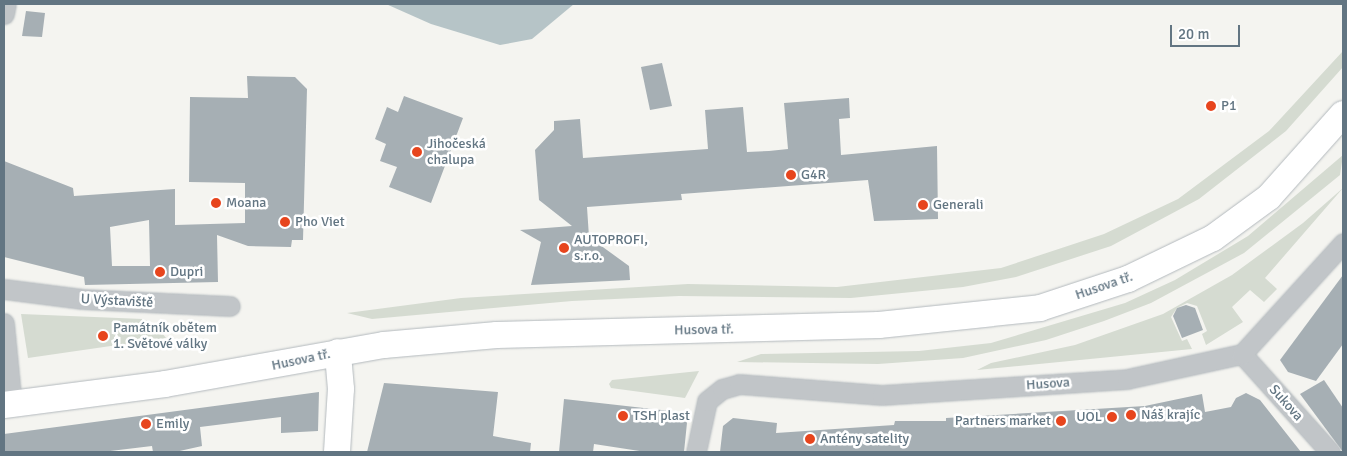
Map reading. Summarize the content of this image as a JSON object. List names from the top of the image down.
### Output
{
  "streets": {
    "street": [
      "Husova tř.",
      "U Výstaviště",
      "Husova",
      "Sukova"
    ]
  },
  "crossings": [
    ["Husova", "Sukova"]
  ],
  "places": [
    "P1",
    "Jihočeská chalupa",
    "G4R",
    "Moana",
    "Generali",
    "Pho Viet",
    "AUTOPROFI, s.r.o.",
    "Dupri",
    "Památník obětem 1. Světové války",
    "Náš krajíc",
    "TSH plast",
    "UOL",
    "Partners market",
    "Emily",
    "Antény satelity"
  ],
  "scale_bar": "20 m"
}
